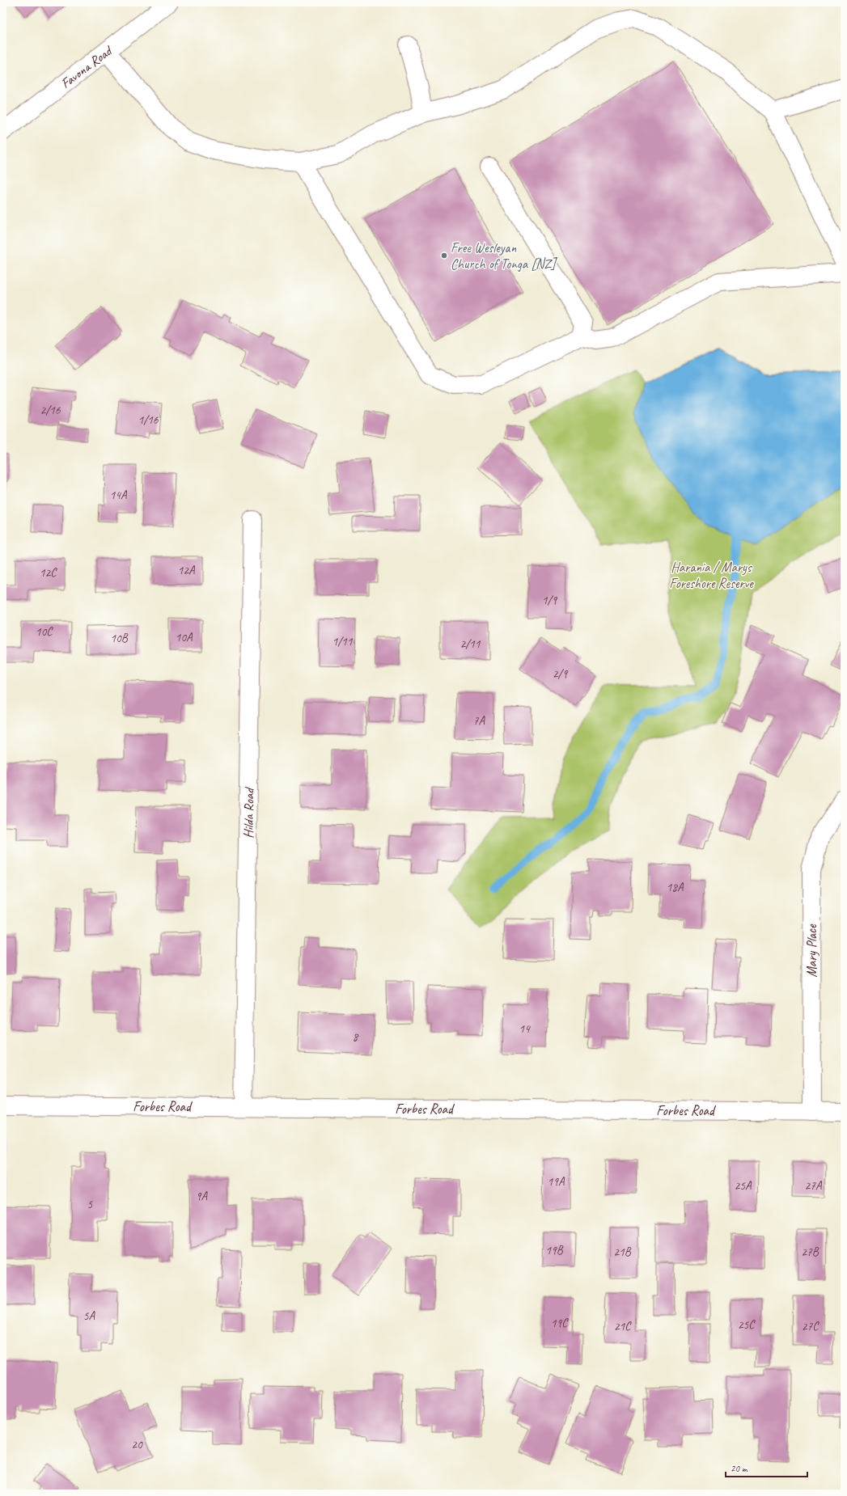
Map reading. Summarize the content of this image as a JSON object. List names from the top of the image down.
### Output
{
  "streets": {
    "street": [
      "Favona Road",
      "Hilda Road",
      "Mary Place",
      "Forbes Road"
    ]
  },
  "crossings": [
    ["Hilda Road", "Forbes Road"],
    ["Mary Place", "Forbes Road"]
  ],
  "parks": ["Harania / Marys Foreshore Reserve"],
  "places": ["Free Wesleyan Church of Tonga [NZ]"],
  "house_numbers": [
    "2/16",
    "1/16",
    "14A",
    "12A",
    "12C",
    "1/9",
    "10C",
    "10A",
    "10B",
    "1/11",
    "2/11",
    "2/9",
    "7A",
    "18A",
    "14",
    "8",
    "19A",
    "25A",
    "27A",
    "9A",
    "5",
    "19B",
    "21B",
    "27B",
    "5A",
    "19C",
    "25C",
    "21C",
    "27C",
    "20"
  ],
  "scale_bar": "20 m"
}
